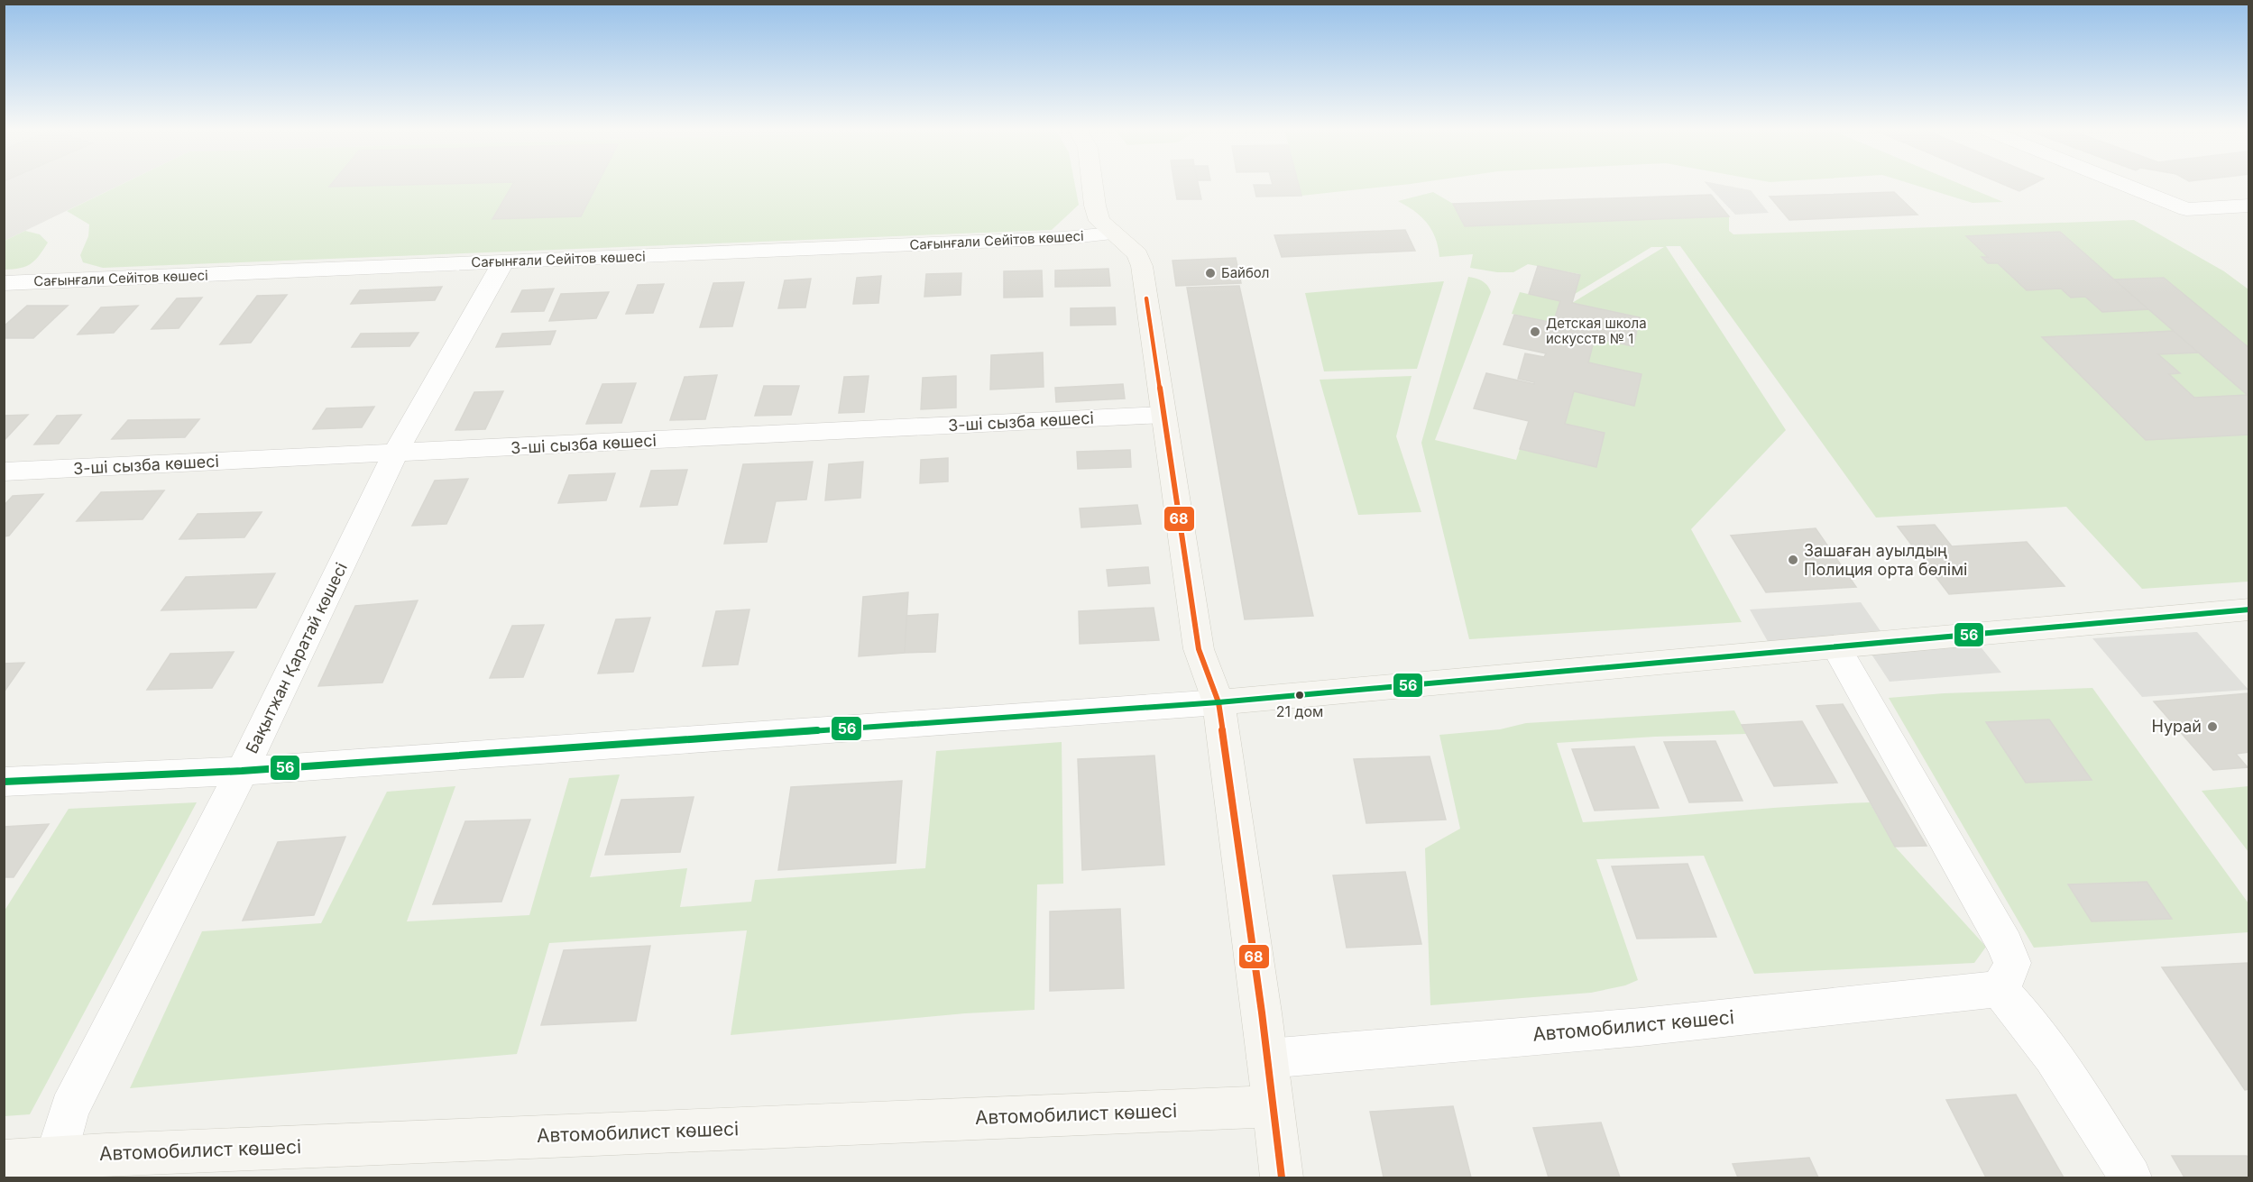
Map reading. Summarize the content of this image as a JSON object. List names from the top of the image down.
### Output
{
  "streets": {
    "street": [
      "Сағынғали Сейітов көшесі",
      "3-ші сызба көшесі",
      "Бақытжан Қаратай көшесі",
      "Автомобилист көшесі"
    ]
  },
  "crossings": [
    ["Сағынғали Сейітов көшесі", "Бақытжан Қаратай көшесі"],
    ["3-ші сызба көшесі", "Бақытжан Қаратай көшесі"],
    ["Бақытжан Қаратай көшесі", "Автомобилист көшесі"]
  ],
  "places": [
    "Байбол",
    "Детская школа искусств № 1",
    "Зашаған ауылдың Полиция орта бөлімі",
    "21 дом",
    "Нурай"
  ],
  "lines": ["transit line 68", "transit line 56"]
}
